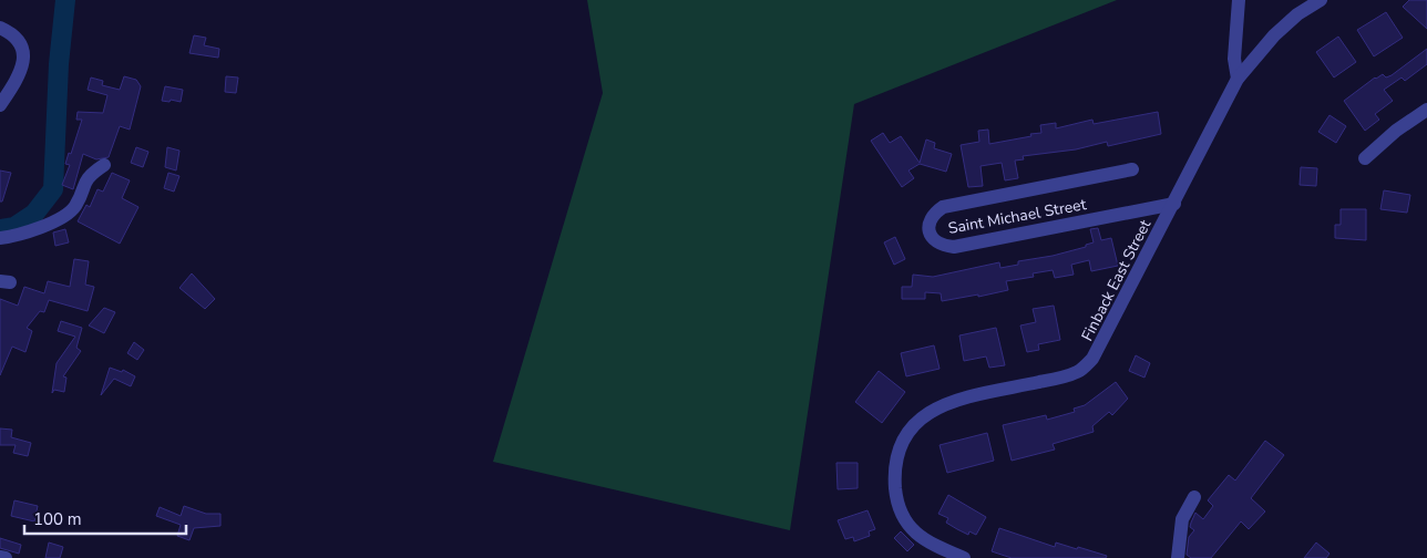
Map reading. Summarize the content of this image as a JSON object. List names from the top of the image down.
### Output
{
  "streets": {
    "street": ["Saint Michael Street", "Finback East Street"]
  },
  "crossings": [
    ["Saint Michael Street", "Finback East Street"]
  ],
  "scale_bar": "100 m"
}
